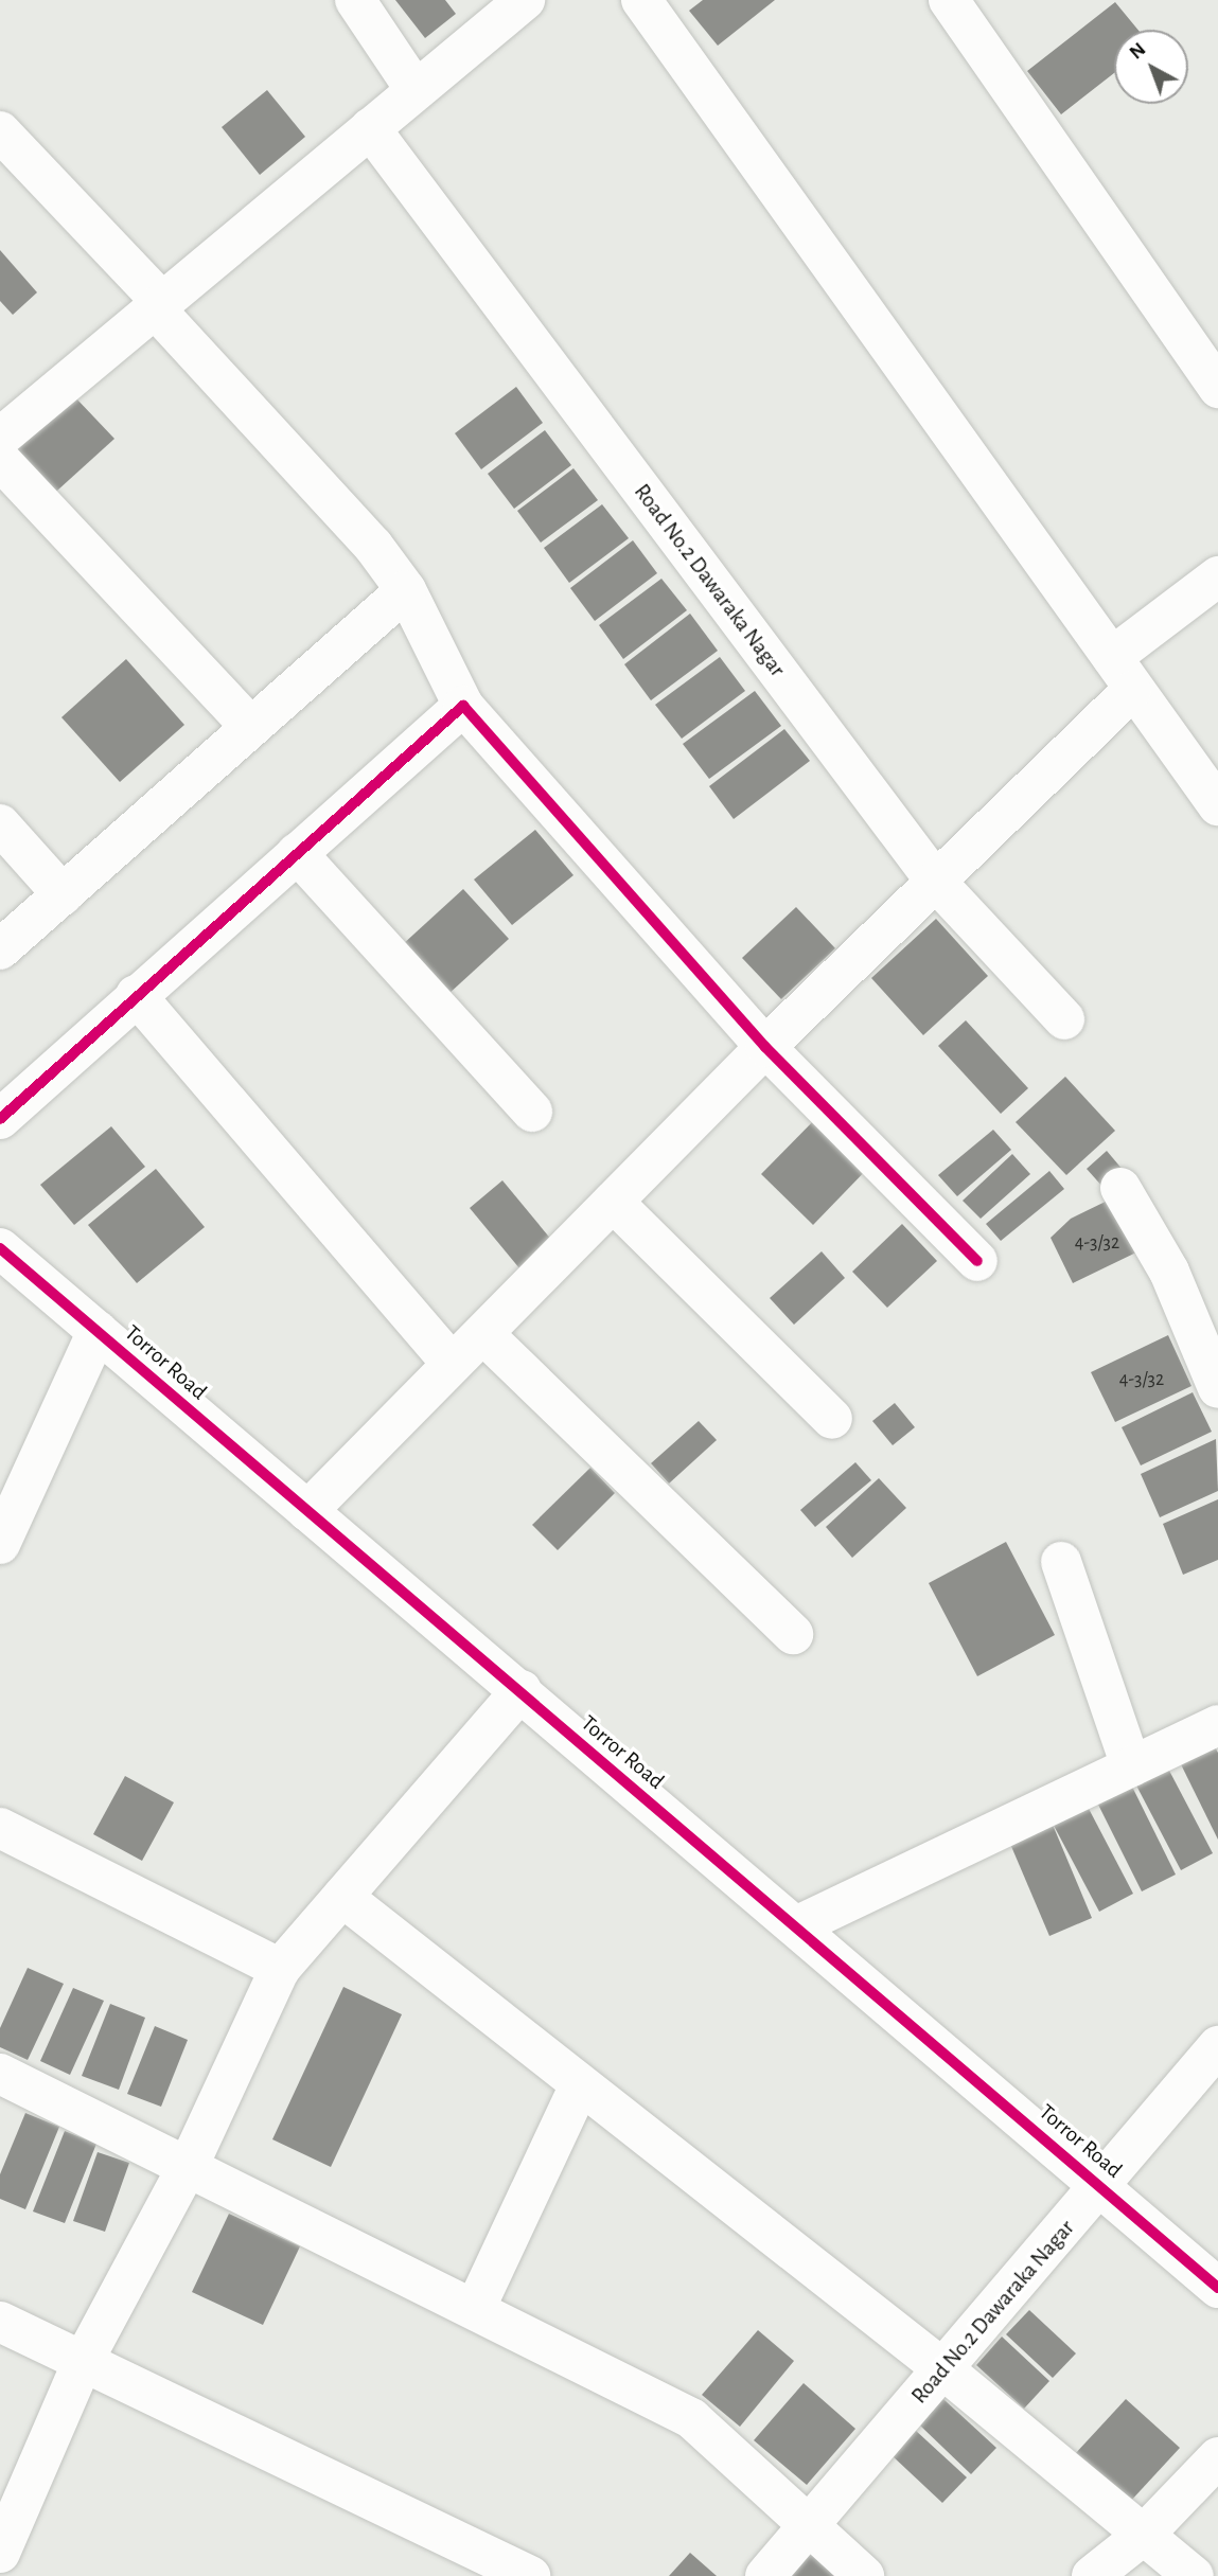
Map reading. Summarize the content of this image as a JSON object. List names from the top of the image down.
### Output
{
  "streets": {
    "street": ["Road No.2 Dawaraka Nagar", "Torror Road"]
  },
  "crossings": [
    ["Road No.2 Dawaraka Nagar", "Torror Road"]
  ],
  "house_numbers": ["4-3/32", "4-3/32"],
  "north": "top left"
}
